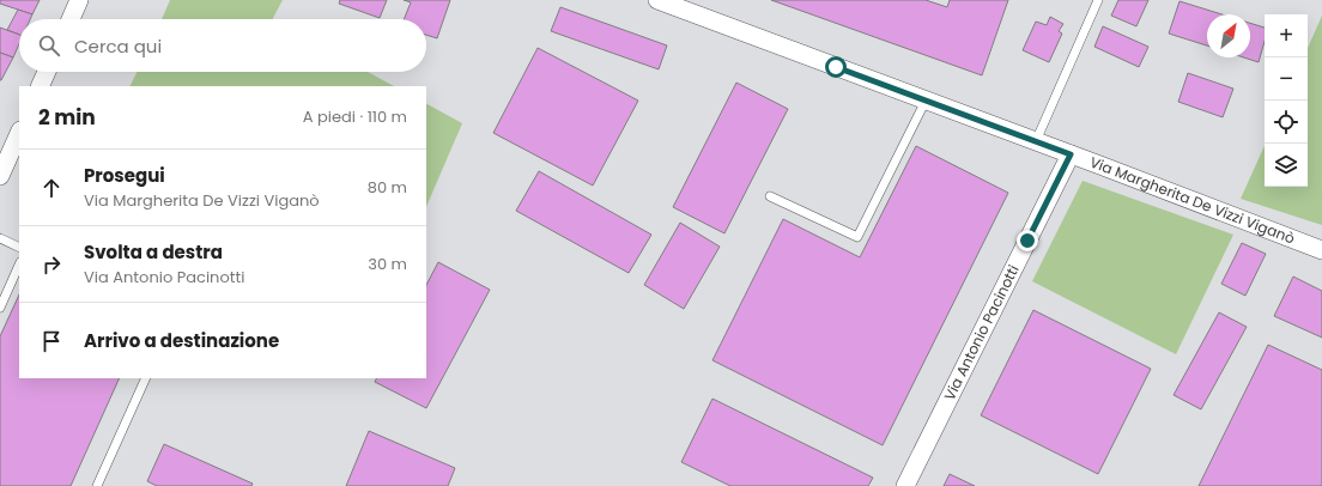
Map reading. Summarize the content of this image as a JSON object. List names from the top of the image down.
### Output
{
  "streets": {
    "street": ["Via Margherita De Vizzi Viganò", "Via Antonio Pacinotti"]
  },
  "crossings": [
    ["Via Margherita De Vizzi Viganò", "Via Antonio Pacinotti"]
  ],
  "north": "top right",
  "page": {
    "map_buttons": ["+", "−"],
    "search": "Cerca qui",
    "heading": ["2 min", "A piedi · 110 m"],
    "list": [
      ["Prosegui", "Via Margherita De Vizzi Viganò", "80 m"],
      ["Svolta a destra", "Via Antonio Pacinotti", "30 m"],
      "Arrivo a destinazione"
    ]
  }
}
